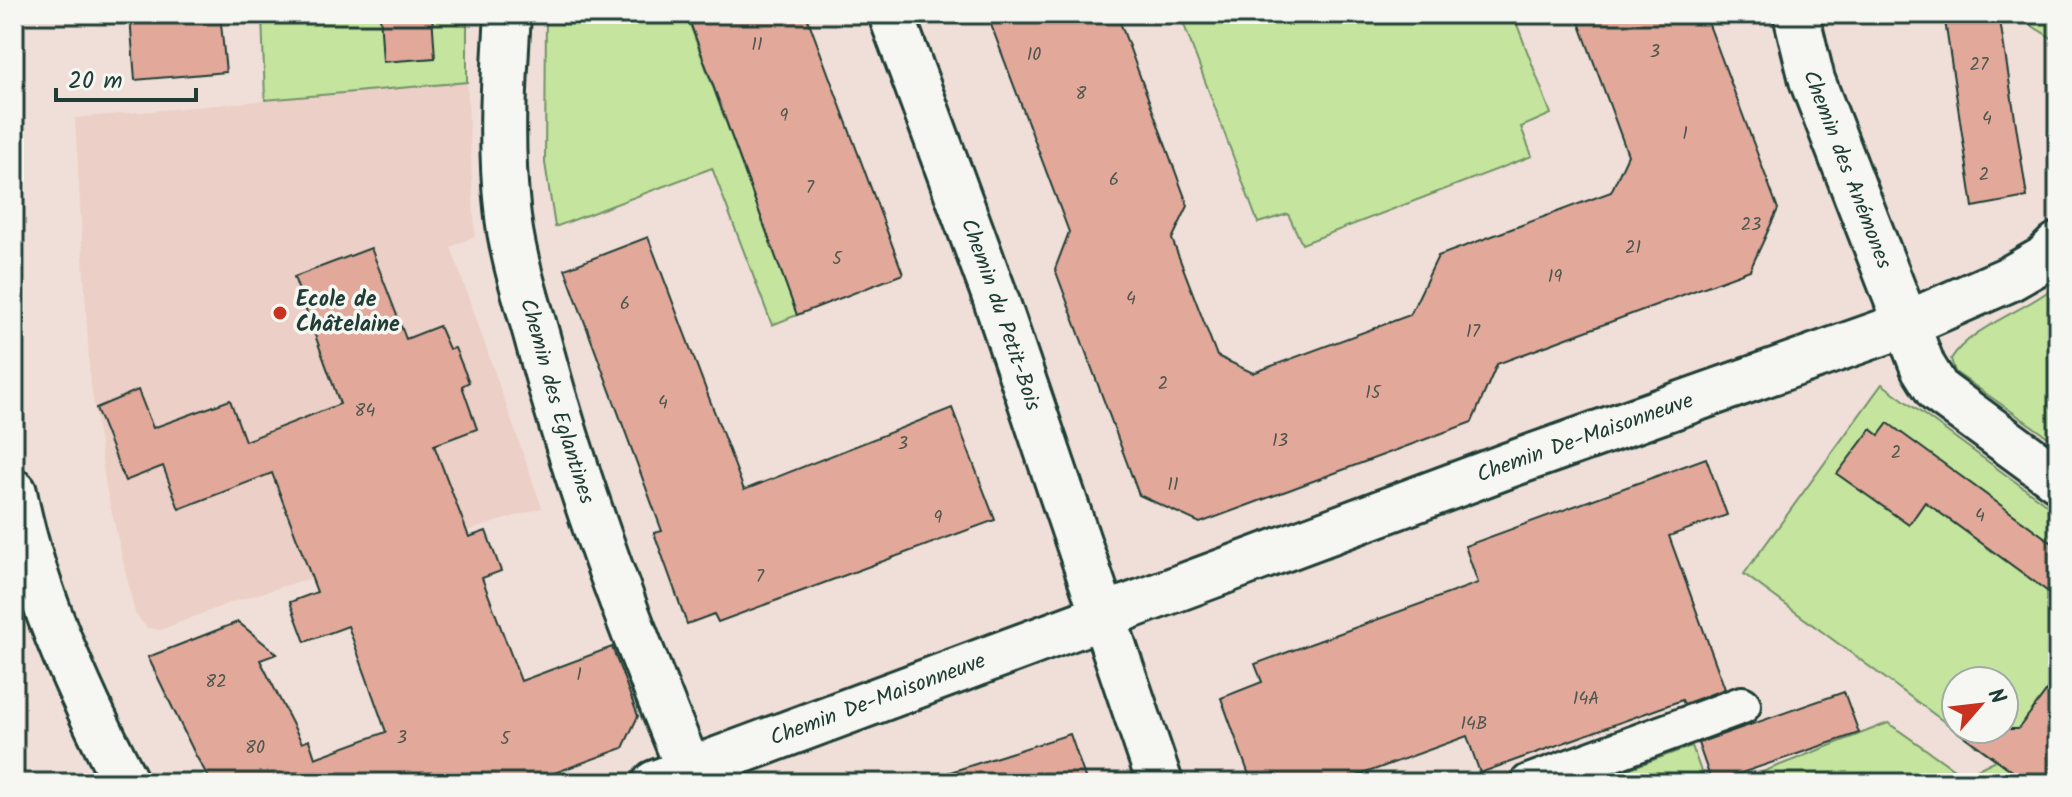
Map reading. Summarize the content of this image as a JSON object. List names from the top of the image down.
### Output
{
  "streets": {
    "street": [
      "Chemin des Anémones",
      "Chemin du Petit-Bois",
      "Chemin des Eglantines",
      "Chemin De-Maisonneuve"
    ]
  },
  "crossings": [
    ["Chemin des Anémones", "Chemin De-Maisonneuve"],
    ["Chemin du Petit-Bois", "Chemin De-Maisonneuve"],
    ["Chemin des Eglantines", "Chemin De-Maisonneuve"]
  ],
  "places": ["Ecole de Châtelaine"],
  "house_numbers": [
    "11",
    "3",
    "10",
    "27",
    "8",
    "9",
    "4",
    "1",
    "2",
    "6",
    "7",
    "23",
    "21",
    "5",
    "19",
    "4",
    "6",
    "17",
    "2",
    "15",
    "4",
    "84",
    "13",
    "3",
    "2",
    "11",
    "4",
    "9",
    "7",
    "1",
    "82",
    "14A",
    "14B",
    "3",
    "5",
    "80"
  ],
  "scale_bar": "20 m",
  "north": "top right"
}
